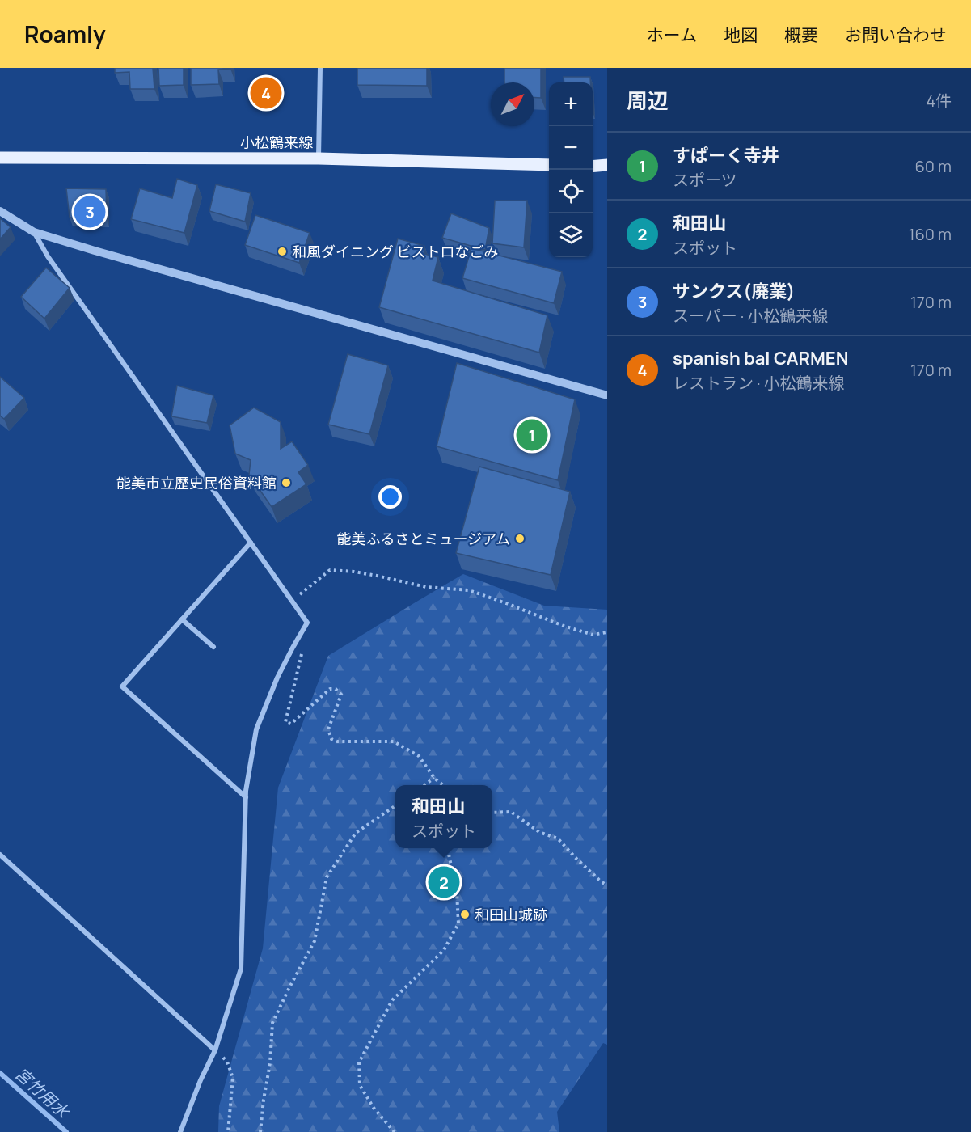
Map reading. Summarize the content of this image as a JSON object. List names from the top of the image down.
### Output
{
  "streets": {
    "main road": ["小松鶴来線"]
  },
  "water": ["宮竹用水"],
  "places": [
    "和風ダイニング ビストロなごみ",
    "能美市立歴史民俗資料館",
    "能美ふるさとミュージアム",
    "和田山城跡"
  ],
  "north": "top right",
  "page": {
    "header": "Roamly",
    "nav": [
      "ホーム",
      "地図",
      "概要",
      "お問い合わせ"
    ],
    "heading": ["周辺", "4件"],
    "pins": [
      "4",
      "3",
      "1",
      "2"
    ],
    "map_buttons": ["+", "−"],
    "list": [
      {
        "mark": "1",
        "name": "すぱーく寺井",
        "note": "スポーツ",
        "value": "60 m"
      },
      {
        "mark": "2",
        "name": "和田山",
        "note": "スポット",
        "value": "160 m"
      },
      {
        "mark": "3",
        "name": "サンクス(廃業)",
        "note": "スーパー · 小松鶴来線",
        "value": "170 m"
      },
      {
        "mark": "4",
        "name": "spanish bal CARMEN",
        "note": "レストラン · 小松鶴来線",
        "value": "170 m"
      }
    ],
    "popup": ["和田山", "スポット"]
  }
}
